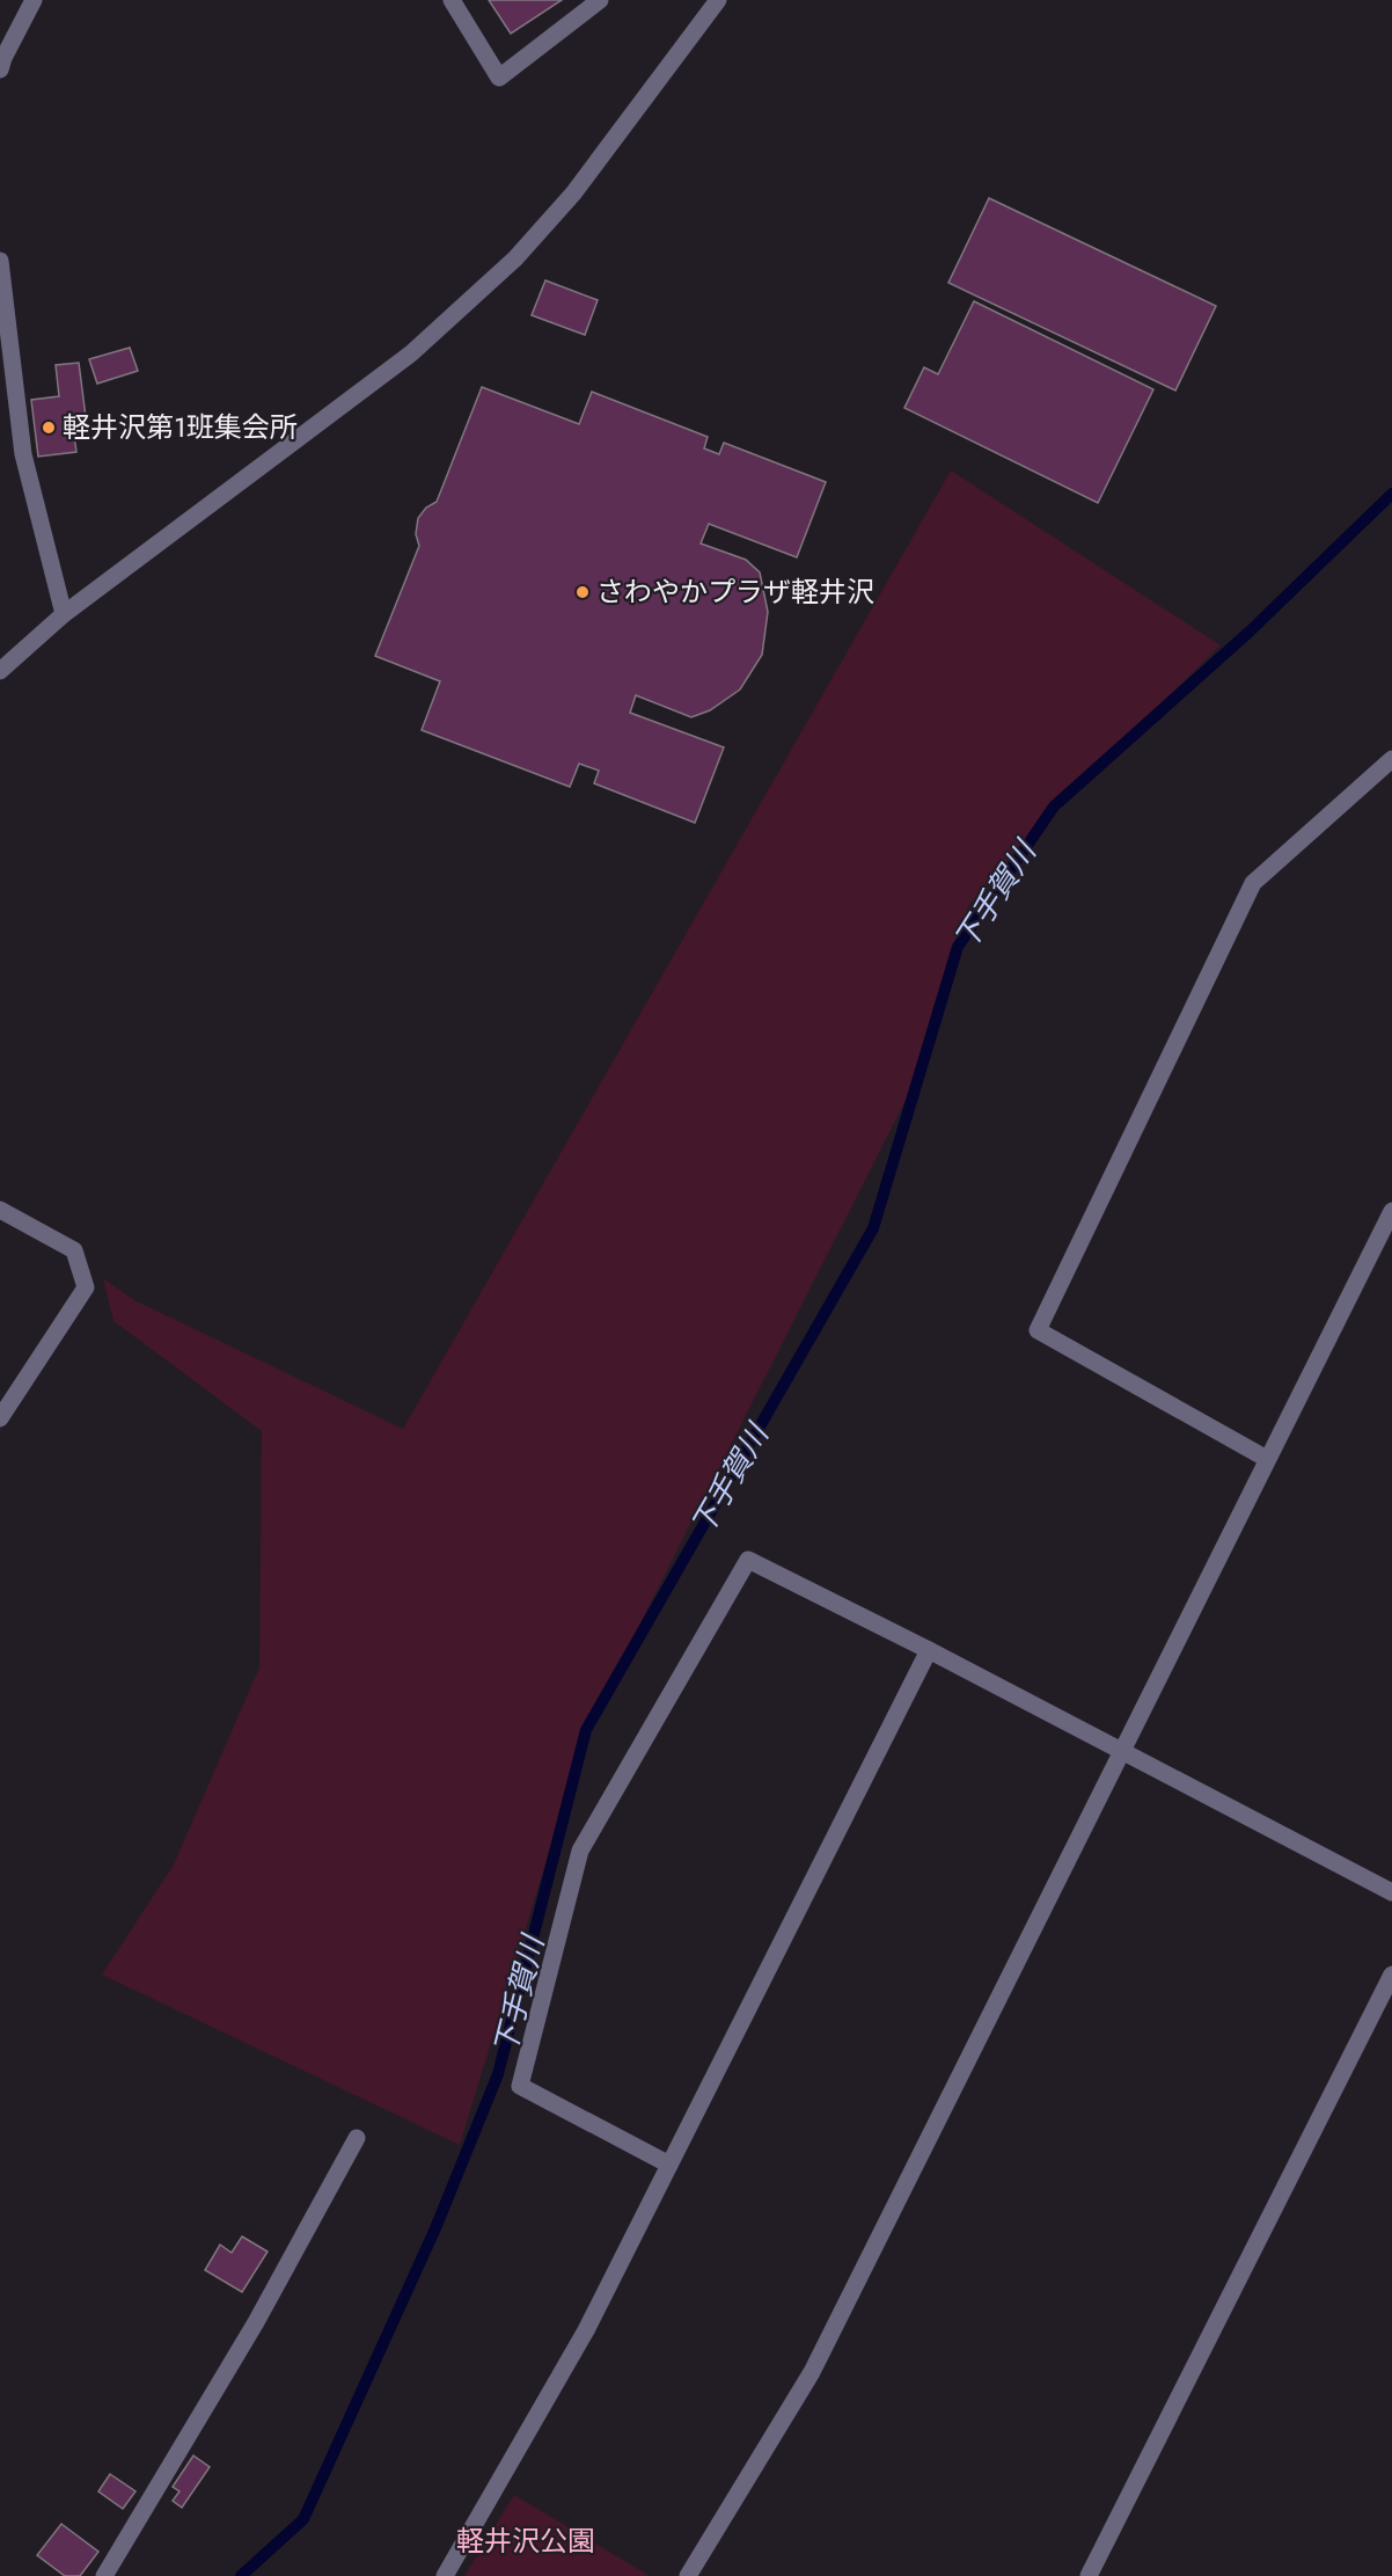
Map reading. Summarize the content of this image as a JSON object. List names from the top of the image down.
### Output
{
  "water": ["下手賀川"],
  "parks": ["軽井沢公園"],
  "places": ["軽井沢第1班集会所", "さわやかプラザ軽井沢"]
}
